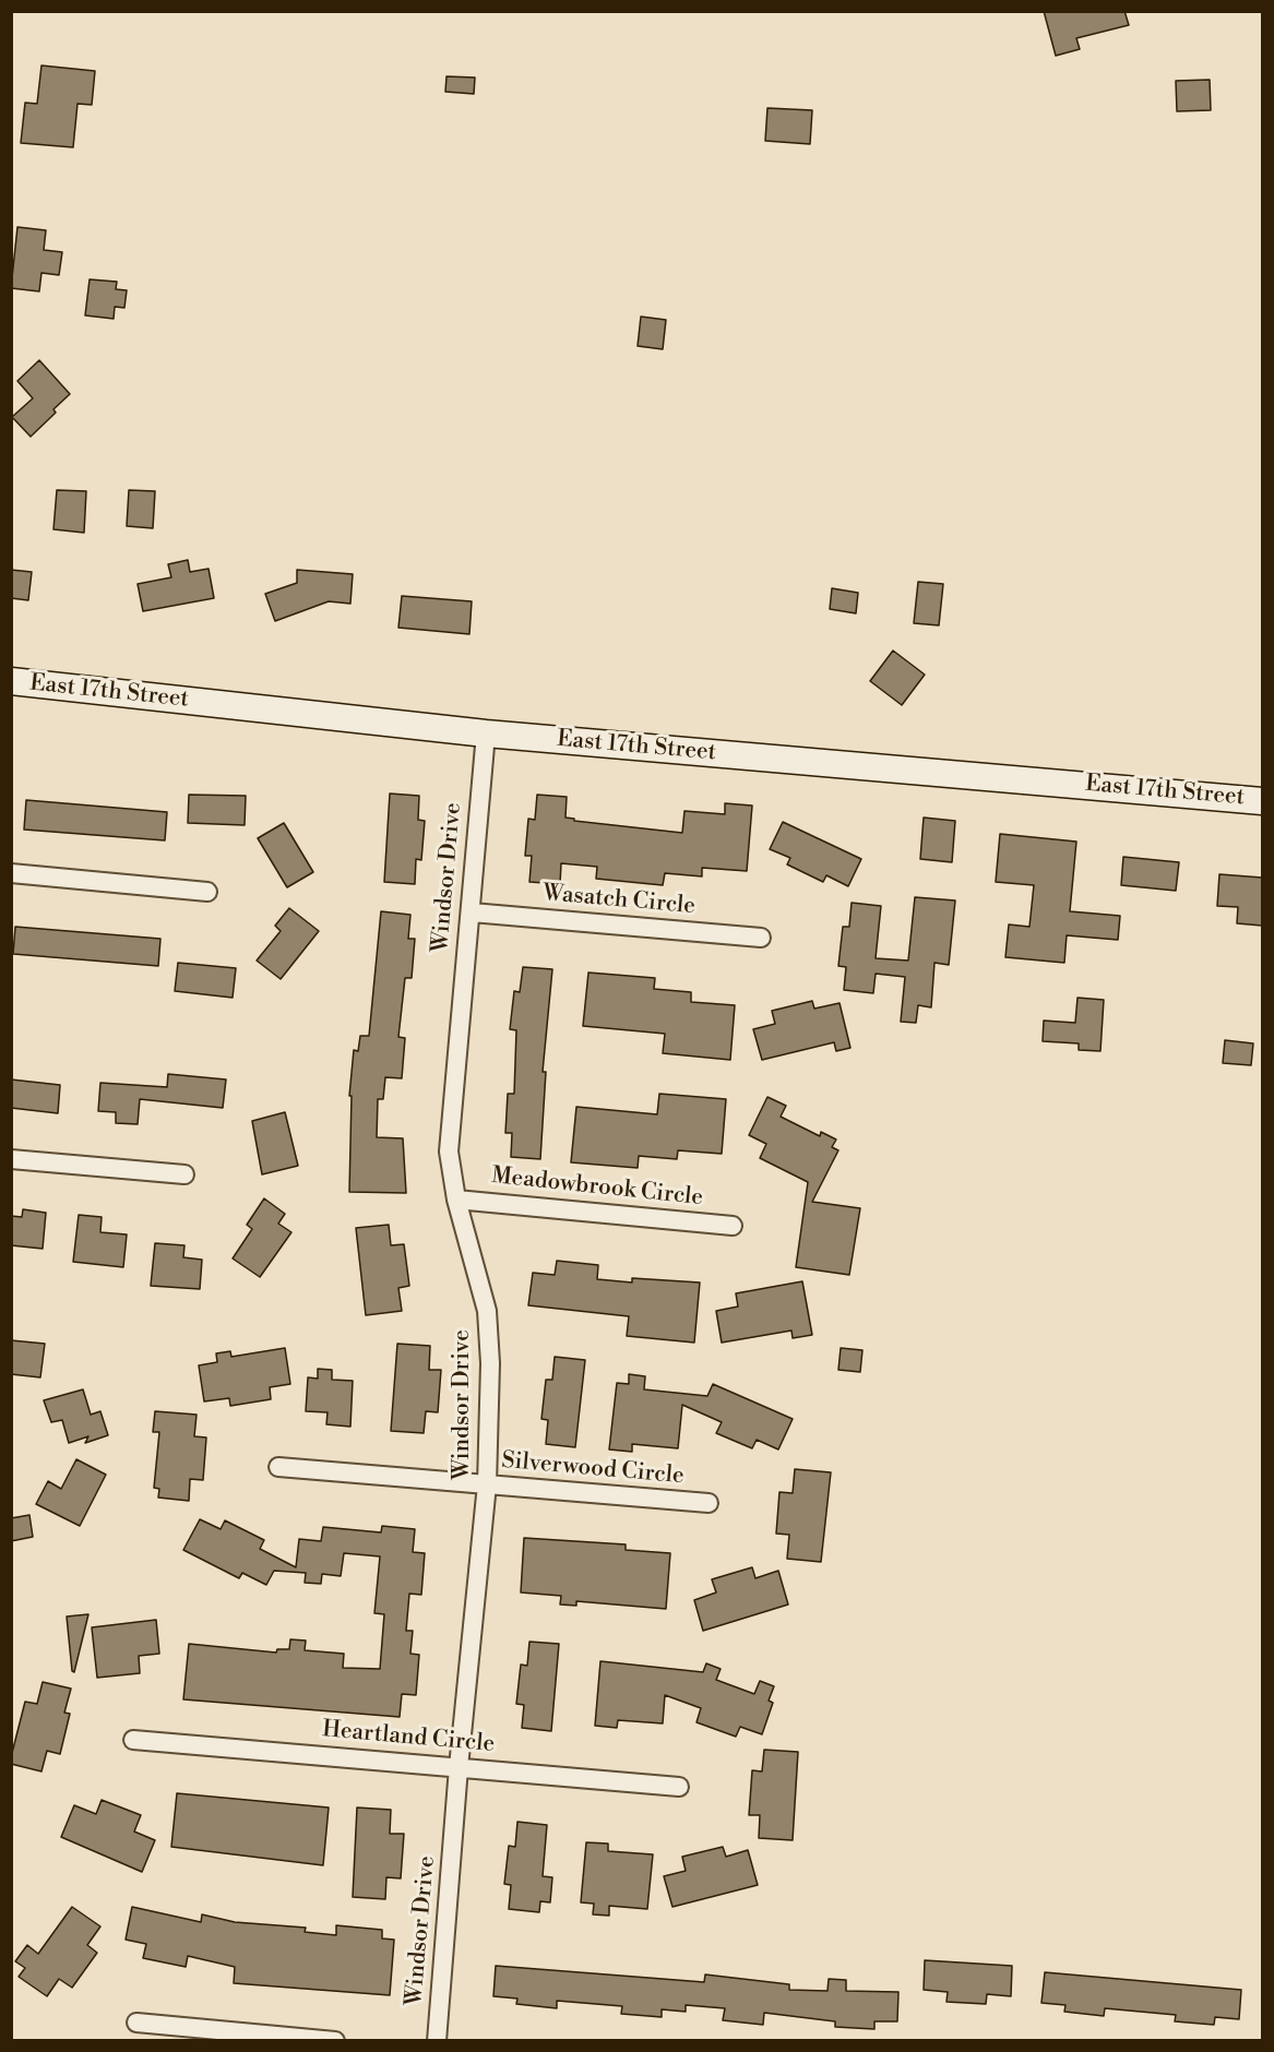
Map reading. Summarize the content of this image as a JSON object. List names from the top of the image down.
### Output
{
  "streets": {
    "main road": ["East 17th Street"],
    "street": [
      "Windsor Drive",
      "Wasatch Circle",
      "Meadowbrook Circle",
      "Silverwood Circle",
      "Heartland Circle"
    ]
  },
  "crossings": [
    ["East 17th Street", "Windsor Drive"],
    ["Windsor Drive", "Wasatch Circle"],
    ["Windsor Drive", "Meadowbrook Circle"],
    ["Windsor Drive", "Silverwood Circle"],
    ["Windsor Drive", "Heartland Circle"]
  ]
}
